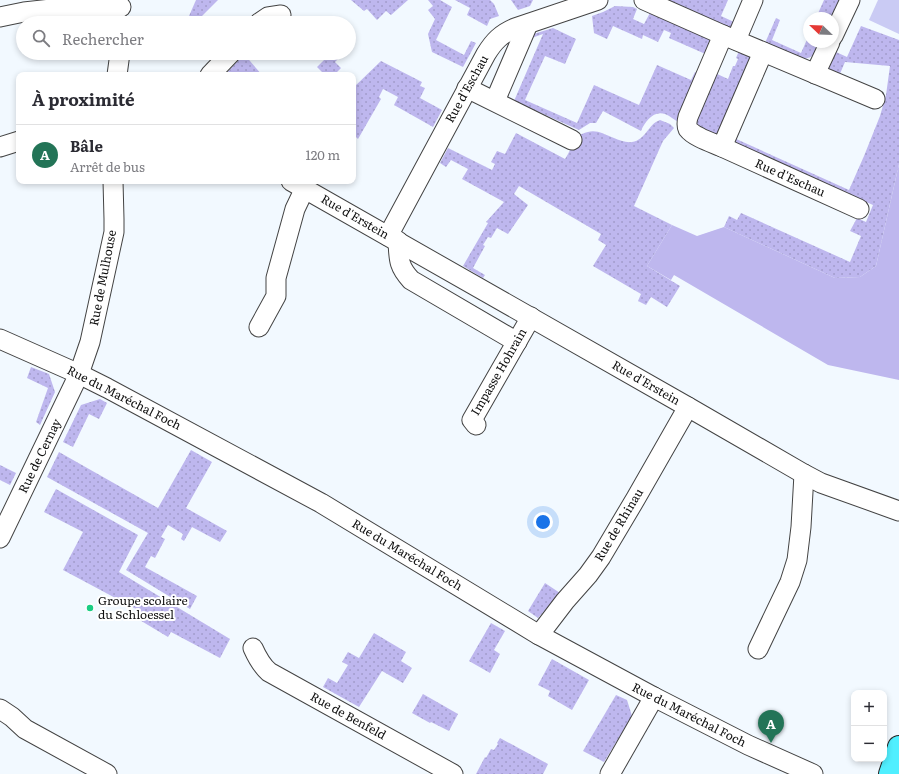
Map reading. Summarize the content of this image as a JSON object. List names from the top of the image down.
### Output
{
  "streets": {
    "street": [
      "Rue d'Eschau",
      "Rue d'Erstein",
      "Rue de Mulhouse",
      "Impasse Hohrain",
      "Rue du Maréchal Foch",
      "Rue de Cernay",
      "Rue de Rhinau",
      "Rue de Benfeld"
    ]
  },
  "crossings": [
    ["Rue d'Eschau", "Rue d'Erstein"],
    ["Rue d'Erstein", "Impasse Hohrain"],
    ["Rue d'Erstein", "Rue de Rhinau"],
    ["Rue de Mulhouse", "Rue du Maréchal Foch"],
    ["Rue de Mulhouse", "Rue de Cernay"],
    ["Rue du Maréchal Foch", "Rue de Cernay"],
    ["Rue du Maréchal Foch", "Rue de Rhinau"]
  ],
  "places": ["Groupe scolaire du Schloessel"],
  "north": "top left",
  "page": {
    "search": "Rechercher",
    "heading": "À proximité",
    "list": [
      {
        "mark": "A",
        "name": "Bâle",
        "note": "Arrêt de bus",
        "value": "120 m"
      }
    ],
    "map_buttons": ["+", "−"],
    "pins": "A"
  }
}
